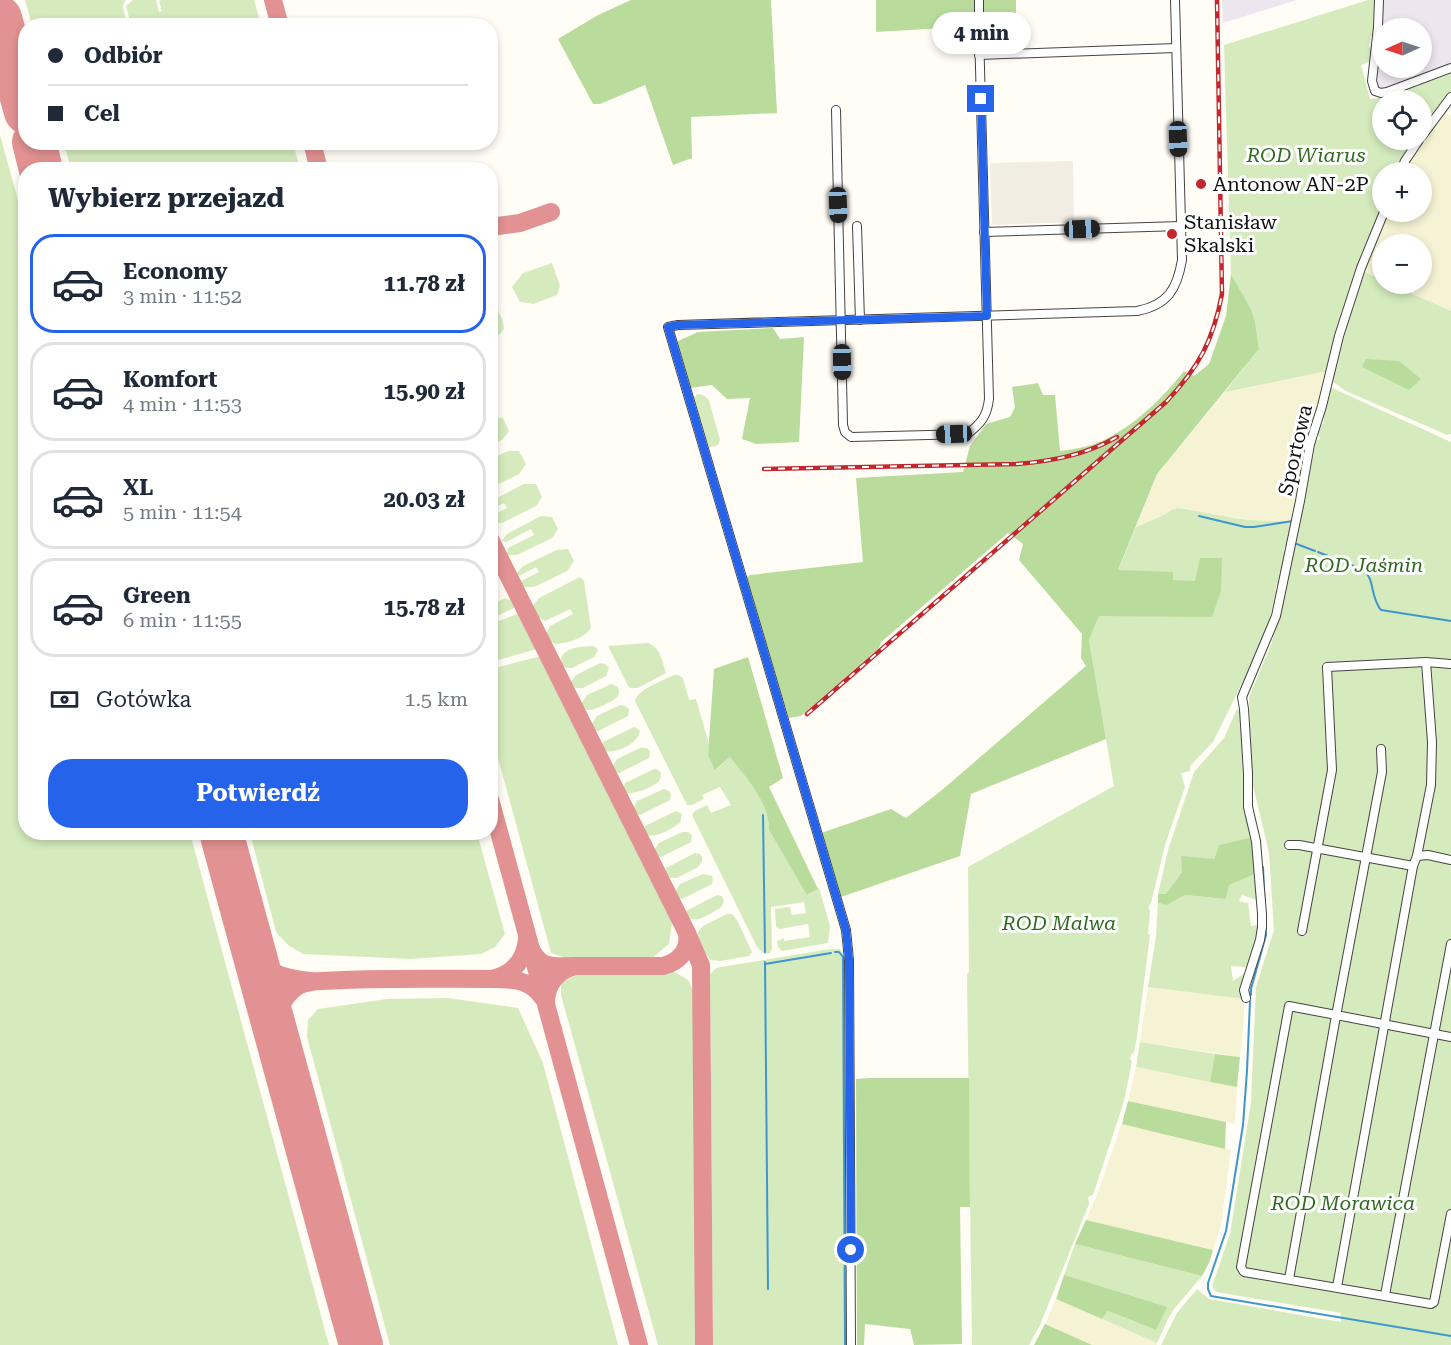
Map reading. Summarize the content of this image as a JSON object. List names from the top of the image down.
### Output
{
  "streets": {
    "street": ["Sportowa"]
  },
  "parks": [
    "ROD Wiarus",
    "ROD Jaśmin",
    "ROD Malwa",
    "ROD Morawica"
  ],
  "places": ["Antonow AN-2P", "Stanisław Skalski"],
  "north": "left",
  "page": {
    "bubble": "4 min",
    "map_buttons": ["+", "−"],
    "banner": ["Odbiór", "Cel"],
    "heading": "Wybierz przejazd",
    "list": [
      {
        "name": "Economy",
        "note": "3 min · 11:52",
        "value": "11.78 zł"
      },
      {
        "name": "Komfort",
        "note": "4 min · 11:53",
        "value": "15.90 zł"
      },
      {
        "name": "XL",
        "note": "5 min · 11:54",
        "value": "20.03 zł"
      },
      {
        "name": "Green",
        "note": "6 min · 11:55",
        "value": "15.78 zł"
      }
    ],
    "pay": ["Gotówka", "1.5 km"],
    "buttons": "Potwierdź"
  }
}
